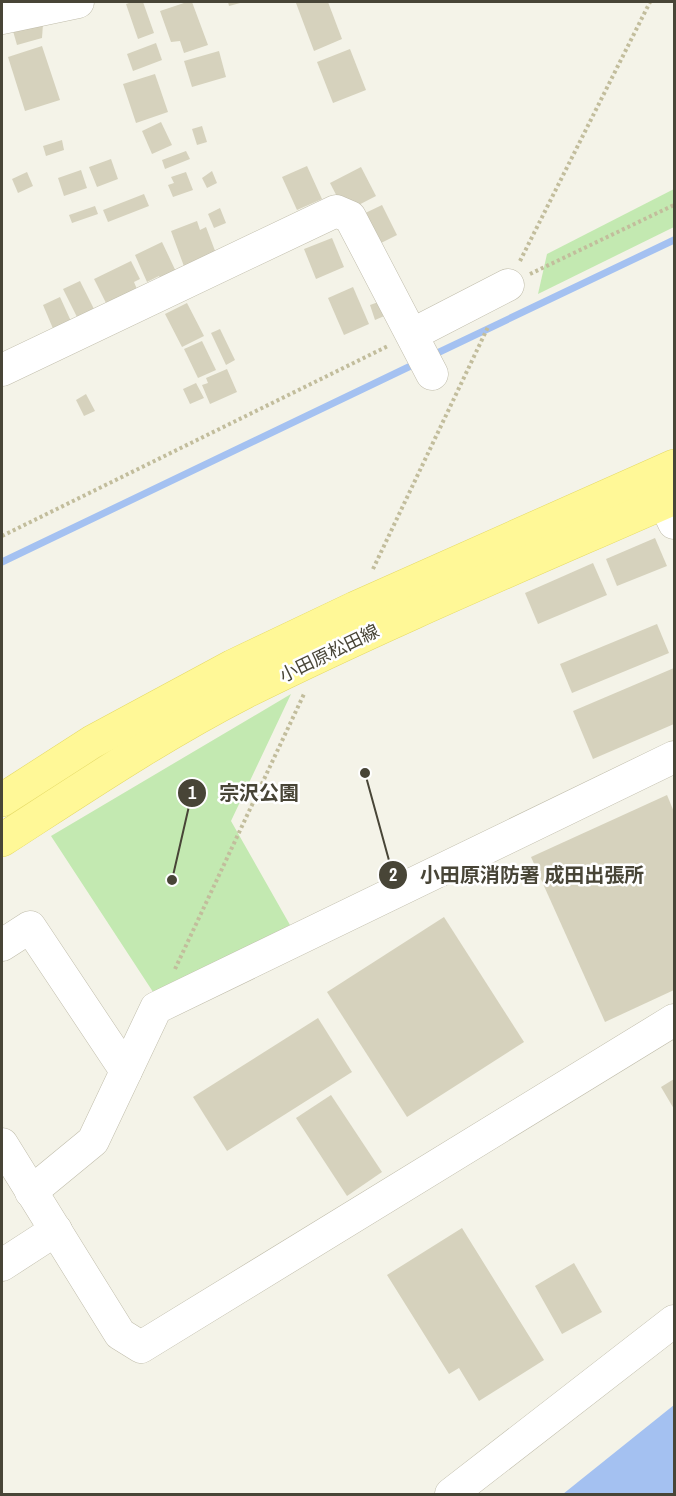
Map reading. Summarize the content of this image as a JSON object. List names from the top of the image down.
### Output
{
  "streets": {
    "main road": ["小田原松田線"]
  },
  "places": ["小田原消防署 成田出張所", "宗沢公園"]
}
